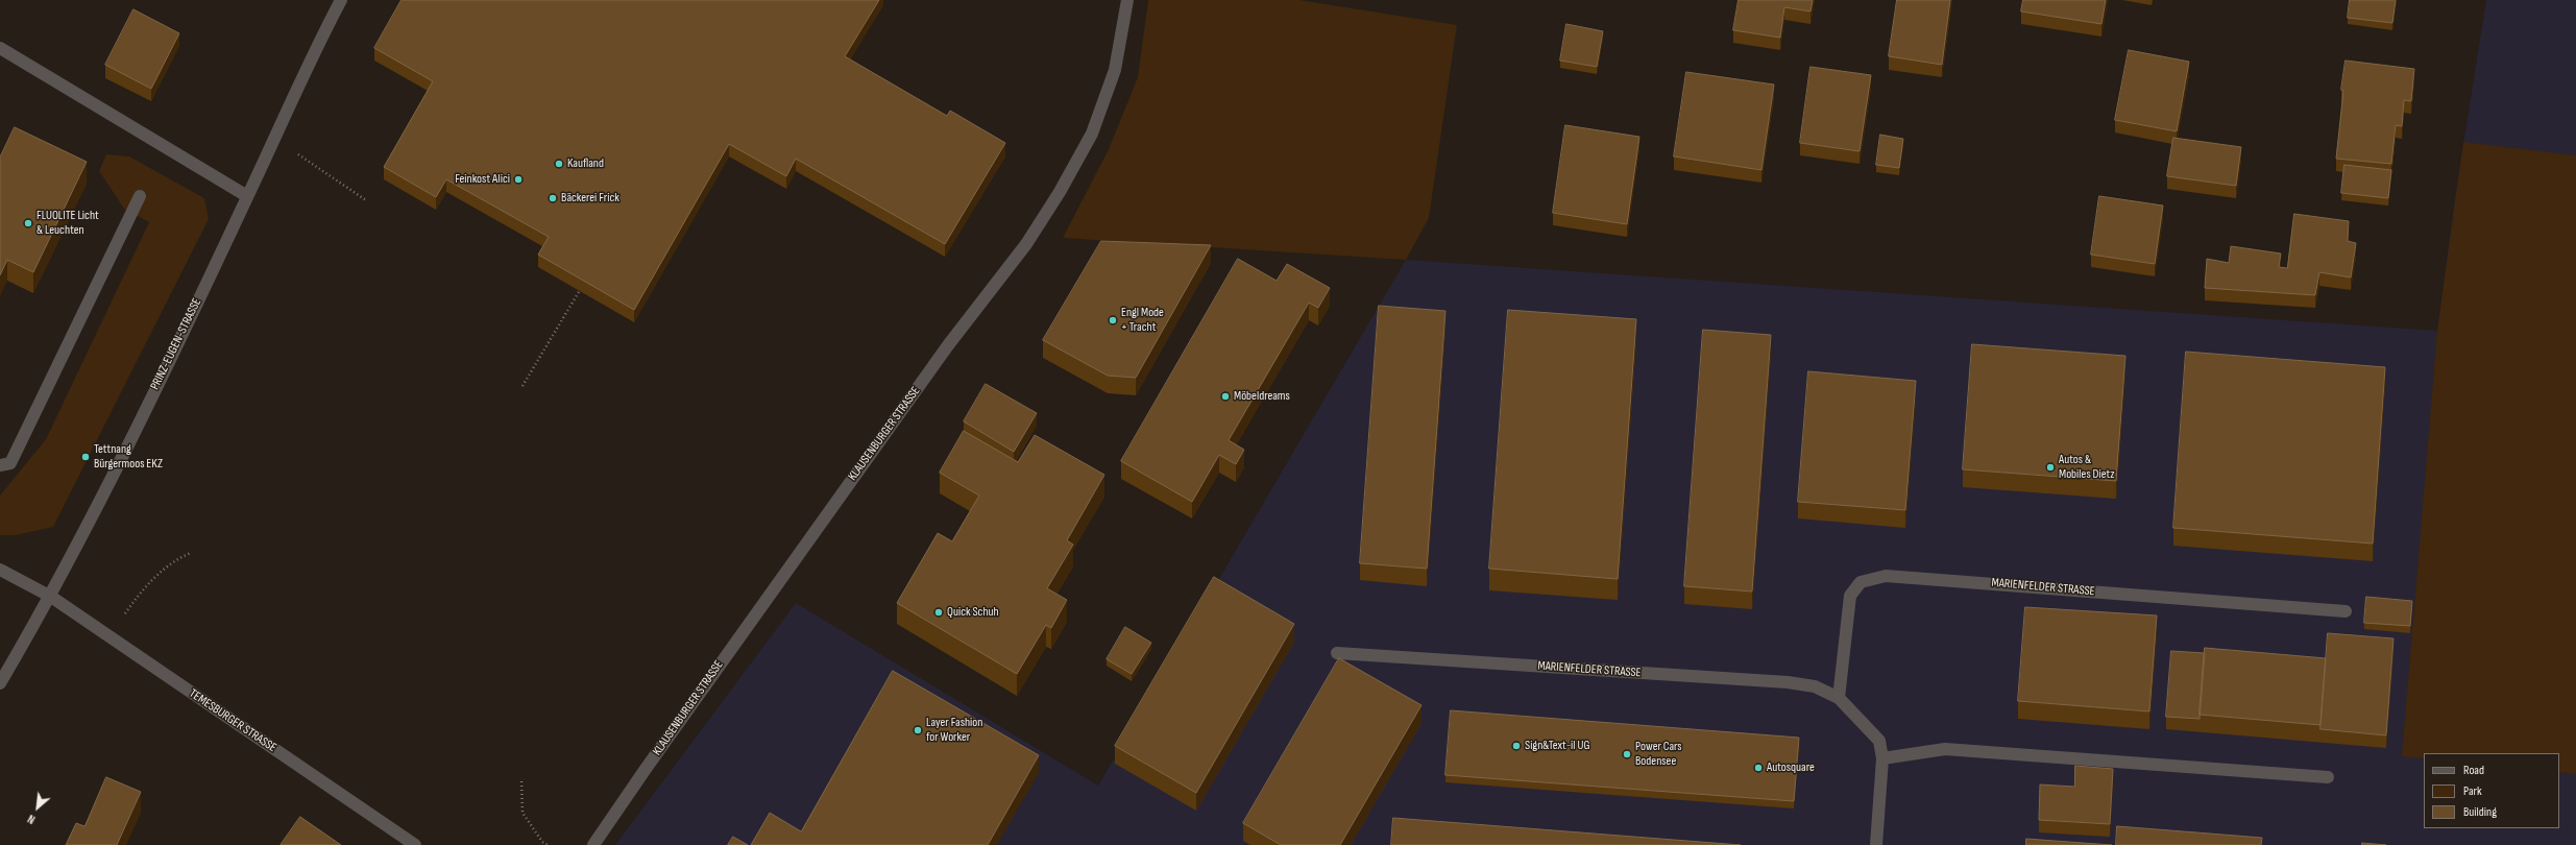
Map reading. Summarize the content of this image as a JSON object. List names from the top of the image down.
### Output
{
  "streets": {
    "street": [
      "PRINZ-EUGEN-STRASSE",
      "KLAUSENBURGER STRASSE",
      "MARIENFELDER STRASSE",
      "TEMESBURGER STRASSE"
    ]
  },
  "crossings": [
    ["PRINZ-EUGEN-STRASSE", "TEMESBURGER STRASSE"]
  ],
  "places": [
    "Kaufland",
    "Feinkost Alici",
    "Bäckerei Frick",
    "FLUOLITE Licht & Leuchten",
    "Engl Mode + Tracht",
    "Möbeldreams",
    "Tettnang Bürgermoos EKZ",
    "Autos & Mobiles Dietz",
    "Quick Schuh",
    "Layer Fashion for Worker",
    "Sign&Text-il UG",
    "Power Cars Bodensee",
    "Autosquare"
  ],
  "legend": ["Road", "Park", "Building"],
  "north": "bottom left"
}
